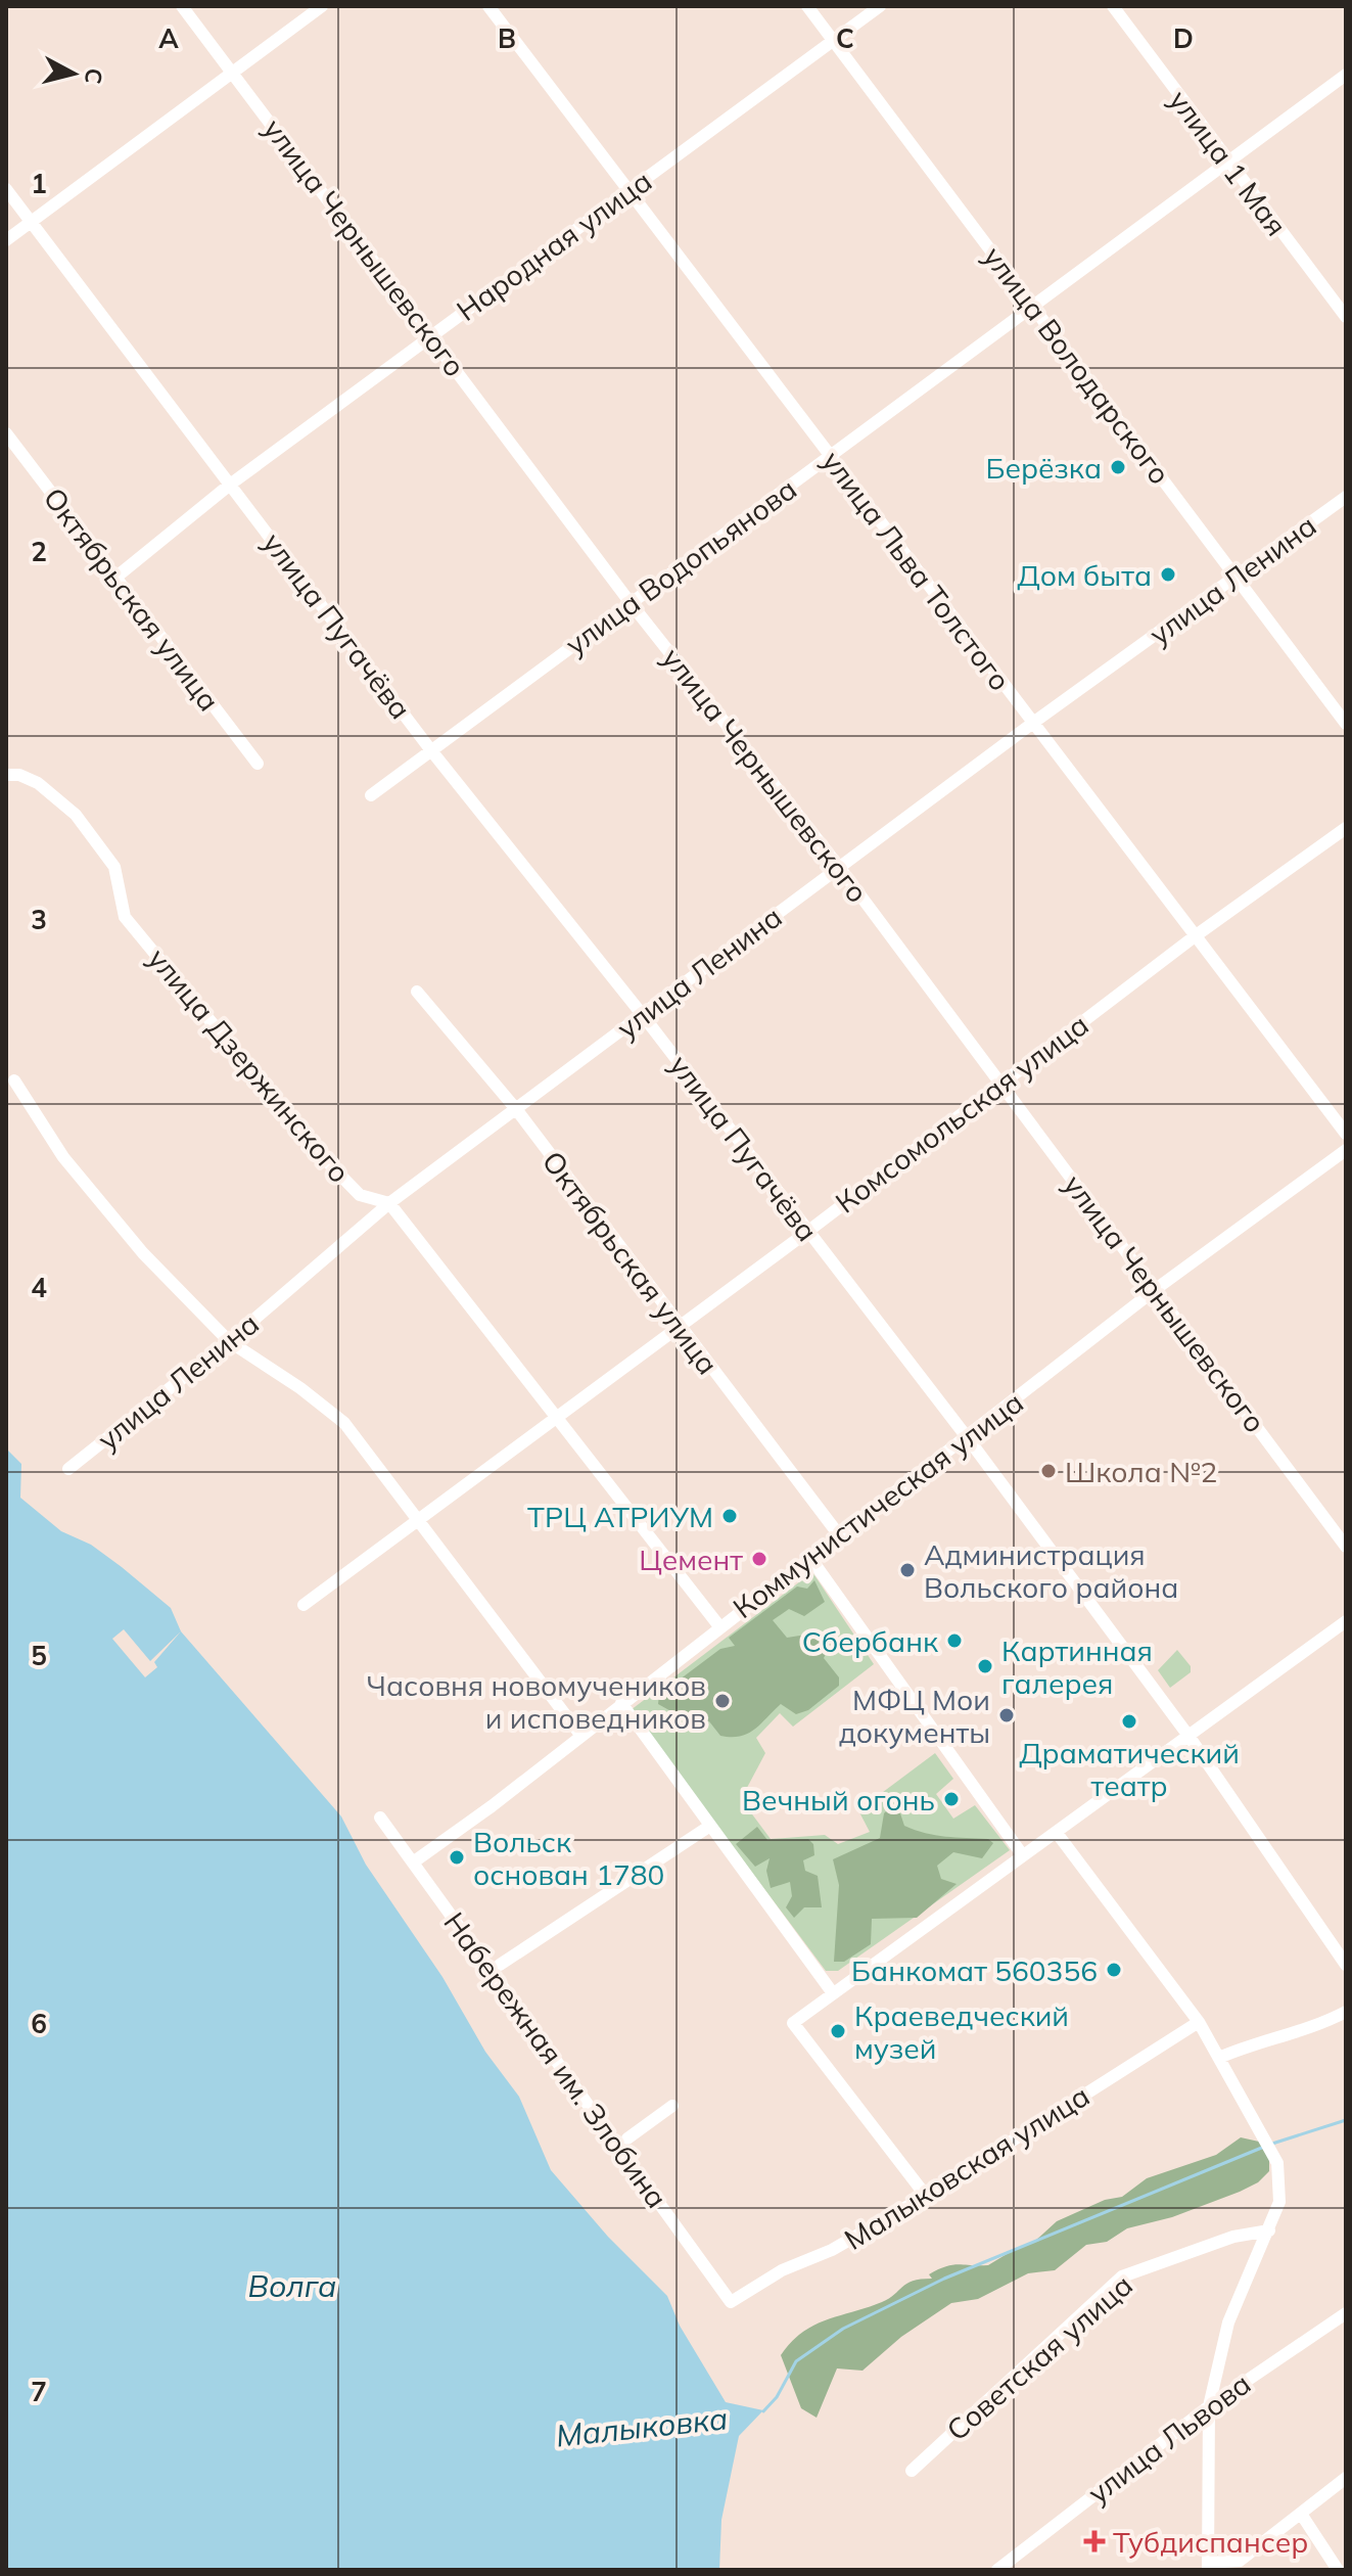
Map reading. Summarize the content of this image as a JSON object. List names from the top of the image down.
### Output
{
  "streets": {
    "street": [
      "улица 1 Мая",
      "Народная улица",
      "улица Чернышевского",
      "улица Володарского",
      "улица Водопьянова",
      "улица Льва Толстого",
      "улица Ленина",
      "Октябрьская улица",
      "улица Пугачёва",
      "улица Дзержинского",
      "Комсомольская улица",
      "Коммунистическая улица",
      "Набережная им. Злобина",
      "Малыковская улица",
      "Советская улица",
      "улица Львова"
    ]
  },
  "crossings": [
    ["улица 1 Мая", "улица Водопьянова"],
    ["Народная улица", "улица Чернышевского"],
    ["Народная улица", "улица Володарского"],
    ["Народная улица", "улица Льва Толстого"],
    ["Народная улица", "Октябрьская улица"],
    ["Народная улица", "улица Пугачёва"],
    ["улица Чернышевского", "улица Водопьянова"],
    ["улица Чернышевского", "улица Ленина"],
    ["улица Чернышевского", "Комсомольская улица"],
    ["улица Чернышевского", "Коммунистическая улица"],
    ["улица Володарского", "улица Водопьянова"],
    ["улица Володарского", "улица Ленина"],
    ["улица Водопьянова", "улица Льва Толстого"],
    ["улица Водопьянова", "улица Пугачёва"],
    ["улица Льва Толстого", "улица Ленина"],
    ["улица Льва Толстого", "Комсомольская улица"],
    ["улица Ленина", "Октябрьская улица"],
    ["улица Ленина", "улица Пугачёва"],
    ["улица Ленина", "улица Дзержинского"],
    ["Октябрьская улица", "Комсомольская улица"],
    ["Октябрьская улица", "Коммунистическая улица"],
    ["улица Пугачёва", "Комсомольская улица"],
    ["улица Пугачёва", "Коммунистическая улица"],
    ["улица Дзержинского", "Комсомольская улица"],
    ["улица Дзержинского", "Коммунистическая улица"],
    ["Коммунистическая улица", "Набережная им. Злобина"],
    ["Набережная им. Злобина", "Малыковская улица"]
  ],
  "water": ["Волга", "Малыковка"],
  "places": {
    "other": [
      "Берёзка",
      "Дом быта",
      "Школа №2",
      "ТРЦ АТРИУМ",
      "Цемент",
      "Администрация Вольского района",
      "Сбербанк",
      "Картинная галерея",
      "Часовня новомучеников и исповедников",
      "МФЦ Мои документы",
      "Драматический театр",
      "Вечный огонь",
      "Вольск основан 1780",
      "Банкомат 560356",
      "Краеведческий музей"
    ],
    "health": ["Тубдиспансер"]
  },
  "north": "right",
  "grid": {
    "columns": [
      "A",
      "B",
      "C",
      "D"
    ],
    "rows": [
      "1",
      "2",
      "3",
      "4",
      "5",
      "6",
      "7"
    ]
  }
}
